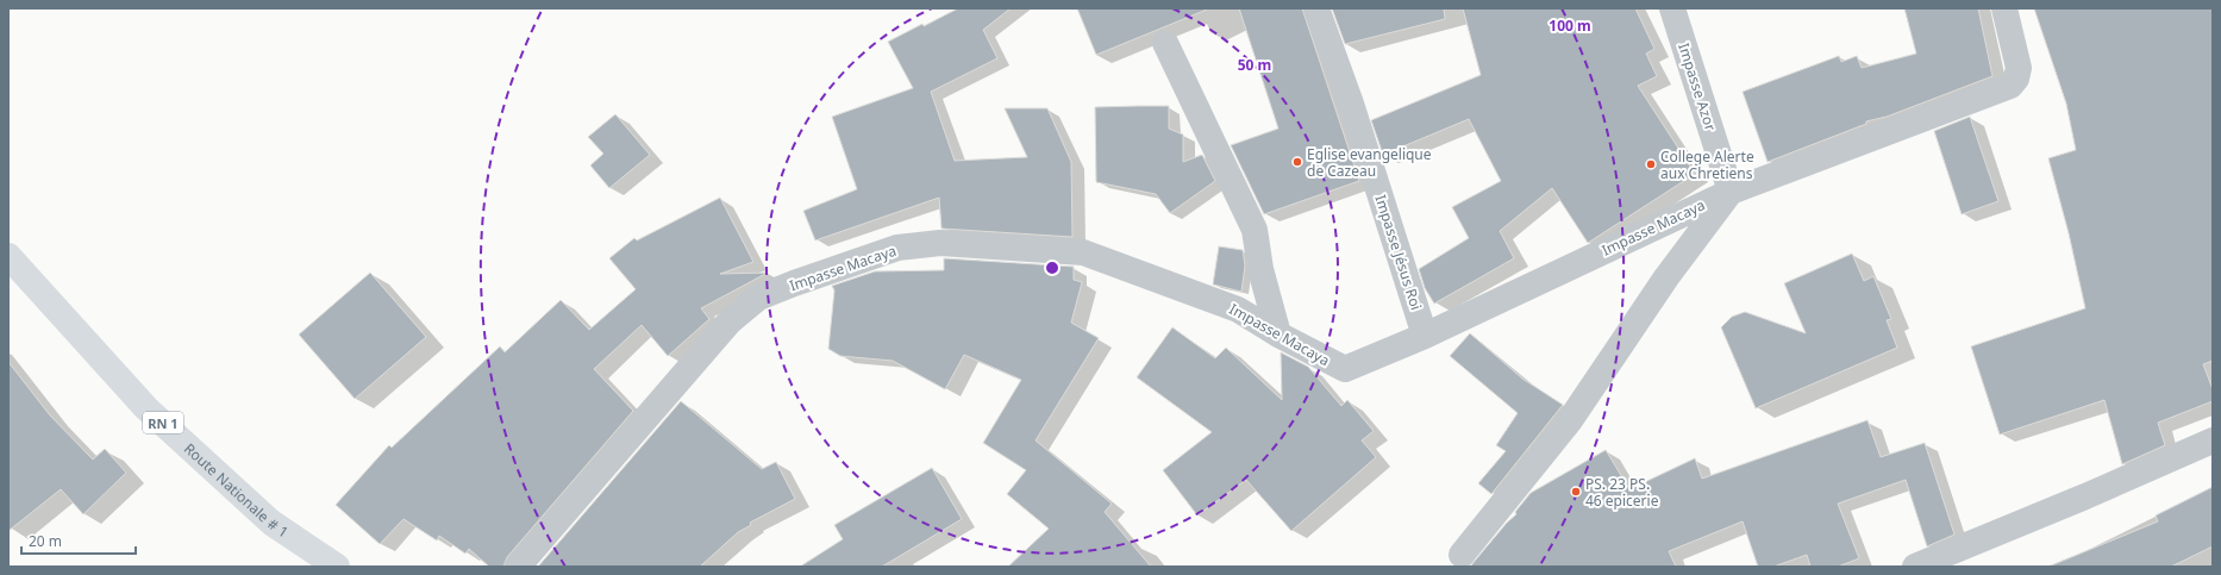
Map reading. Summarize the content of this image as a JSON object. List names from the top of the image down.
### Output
{
  "streets": {
    "main road": ["RN 1", "Route Nationale # 1"],
    "street": ["Impasse Azor", "Impasse Macaya", "Impasse Jésus Roi"]
  },
  "crossings": [
    ["Impasse Azor", "Impasse Macaya"],
    ["Impasse Macaya", "Impasse Jésus Roi"]
  ],
  "places": ["Eglise evangelique de Cazeau", "College Alerte aux Chretiens", "PS. 23 PS. 46 epicerie"],
  "scale_bar": "20 m",
  "rings": ["100 m", "50 m"]
}
